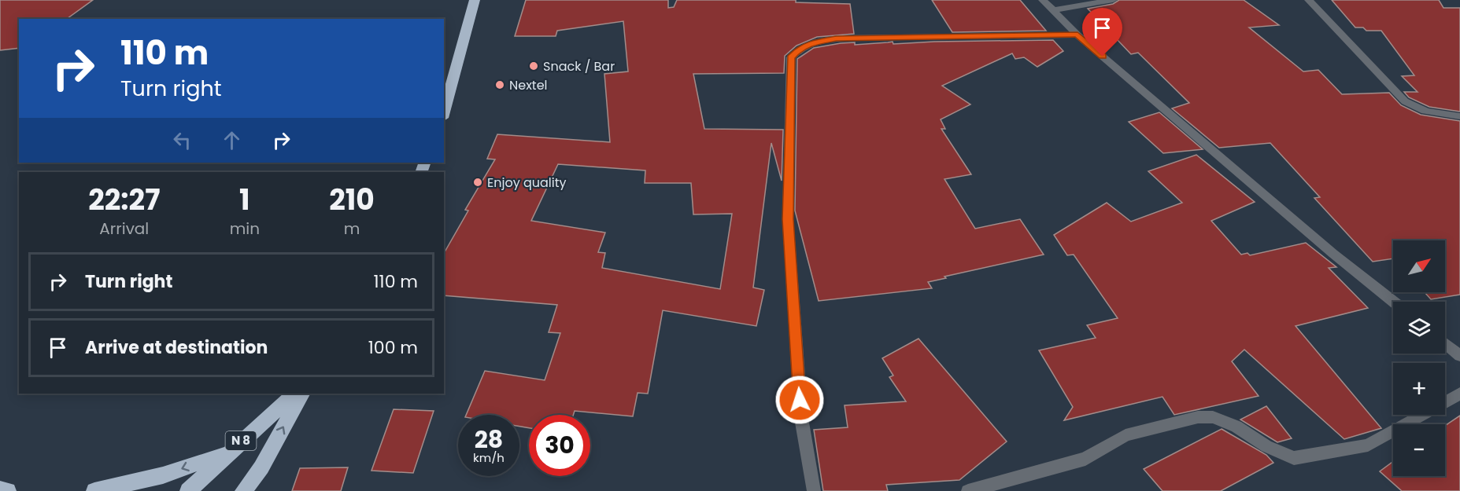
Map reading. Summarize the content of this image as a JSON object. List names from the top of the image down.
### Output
{
  "streets": {
    "highway": ["N 8"]
  },
  "places": ["Snack / Bar", "Nextel", "Enjoy quality"],
  "north": "top right",
  "page": {
    "turn": ["110 m", "Turn right"],
    "eta": [
      "22:27",
      "Arrival",
      "1",
      "min",
      "210",
      "m"
    ],
    "map_buttons": ["+", "−"],
    "list": [
      {
        "name": "Turn right",
        "value": "110 m"
      },
      {
        "name": "Arrive at destination",
        "value": "100 m"
      }
    ],
    "speed": "28 km/h",
    "limit": "30"
  }
}
